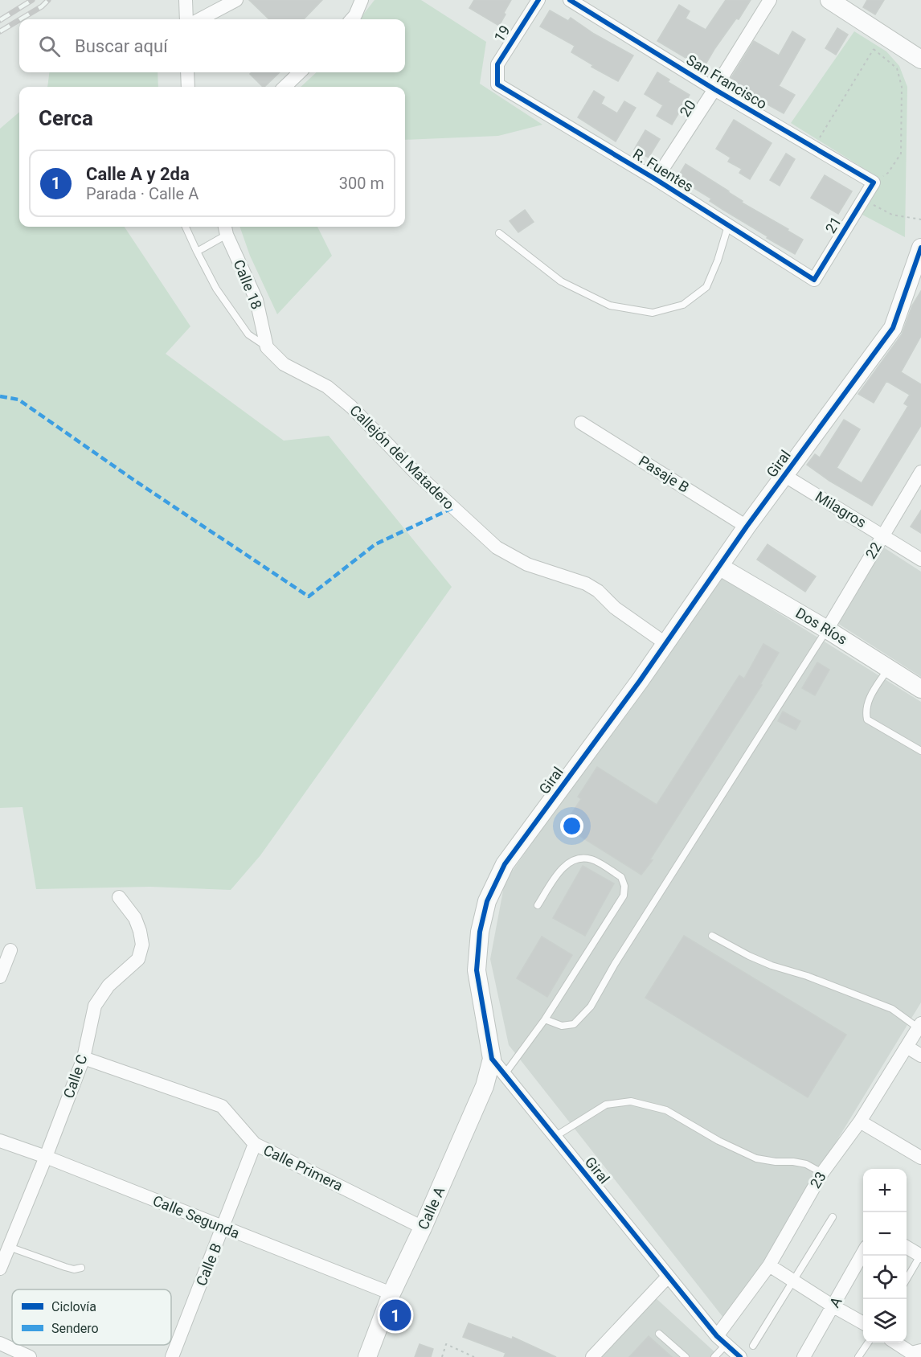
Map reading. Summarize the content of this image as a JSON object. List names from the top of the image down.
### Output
{
  "streets": {
    "street": [
      "19",
      "San Francisco",
      "20",
      "R. Fuentes",
      "21",
      "Calle 18",
      "Callejón del Matadero",
      "Giral",
      "Pasaje B",
      "Milagros",
      "22",
      "Dos Ríos",
      "Calle C",
      "Calle Primera",
      "23",
      "Calle A",
      "Calle Segunda",
      "Calle B",
      "A"
    ]
  },
  "crossings": [
    ["19", "R. Fuentes"],
    ["San Francisco", "20"],
    ["San Francisco", "21"],
    ["20", "R. Fuentes"],
    ["R. Fuentes", "21"],
    ["Calle 18", "Callejón del Matadero"],
    ["Callejón del Matadero", "Giral"],
    ["Giral", "Pasaje B"],
    ["Giral", "Milagros"],
    ["Giral", "Dos Ríos"],
    ["Giral", "23"],
    ["Giral", "Calle A"],
    ["Milagros", "22"],
    ["22", "Dos Ríos"],
    ["Calle C", "Calle Primera"],
    ["Calle C", "Calle Segunda"],
    ["Calle Primera", "Calle A"],
    ["Calle Primera", "Calle B"],
    ["Calle A", "Calle Segunda"],
    ["Calle Segunda", "Calle B"]
  ],
  "legend": ["Ciclovía", "Sendero"],
  "page": {
    "search": "Buscar aquí",
    "heading": "Cerca",
    "list": [
      {
        "mark": "1",
        "name": "Calle A y 2da",
        "note": "Parada · Calle A",
        "value": "300 m"
      }
    ],
    "map_buttons": ["+", "−"],
    "pins": "1"
  }
}
